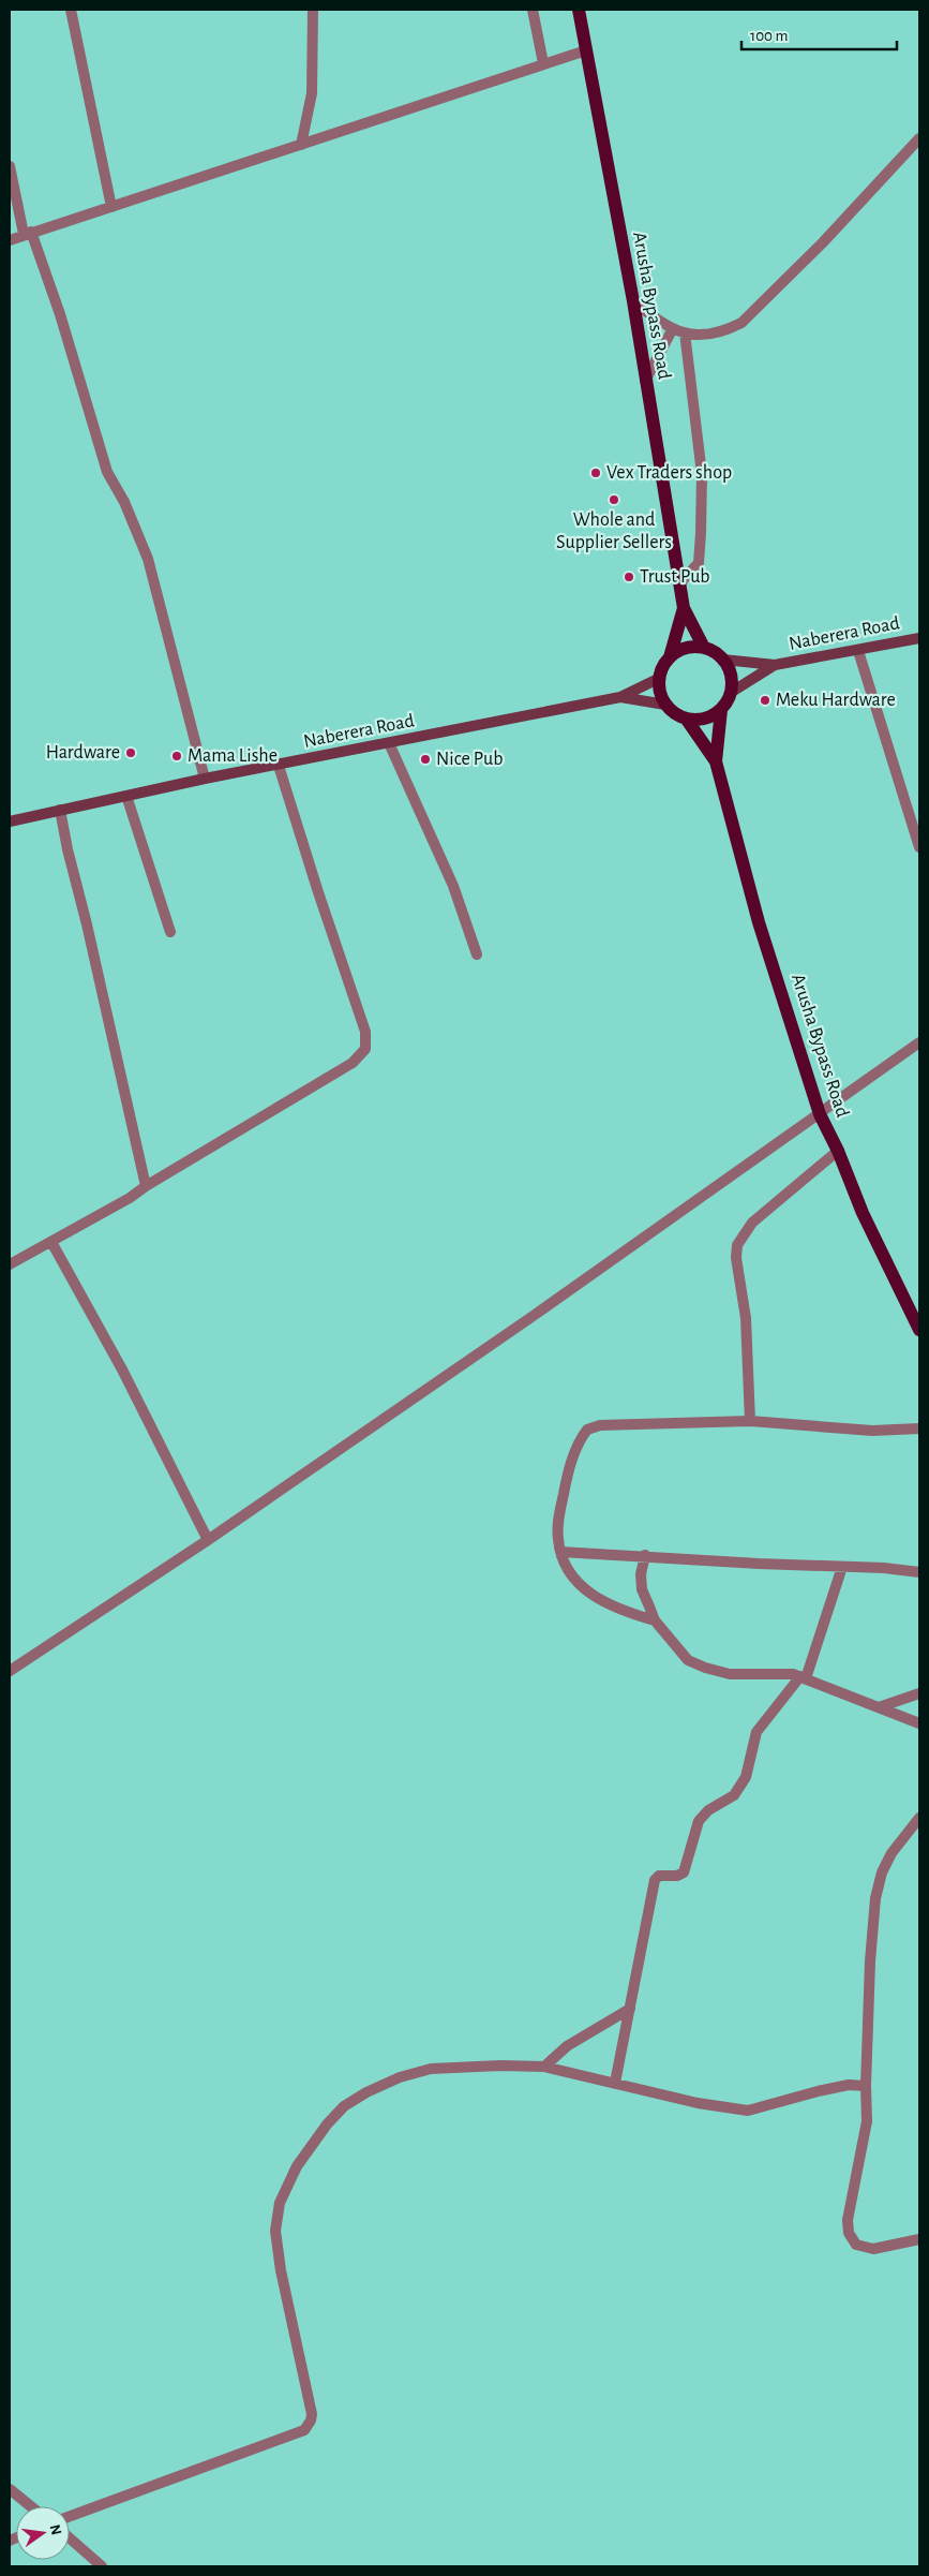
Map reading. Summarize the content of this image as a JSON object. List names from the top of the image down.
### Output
{
  "streets": {
    "main road": ["Arusha Bypass Road"],
    "street": ["Naberera Road"]
  },
  "crossings": [
    ["Arusha Bypass Road", "Naberera Road"]
  ],
  "places": [
    "Vex Traders shop",
    "Whole and Supplier Sellers",
    "Trust Pub",
    "Meku Hardware",
    "Hardware",
    "Mama Lishe",
    "Nice Pub"
  ],
  "scale_bar": "100 m",
  "north": "right"
}
